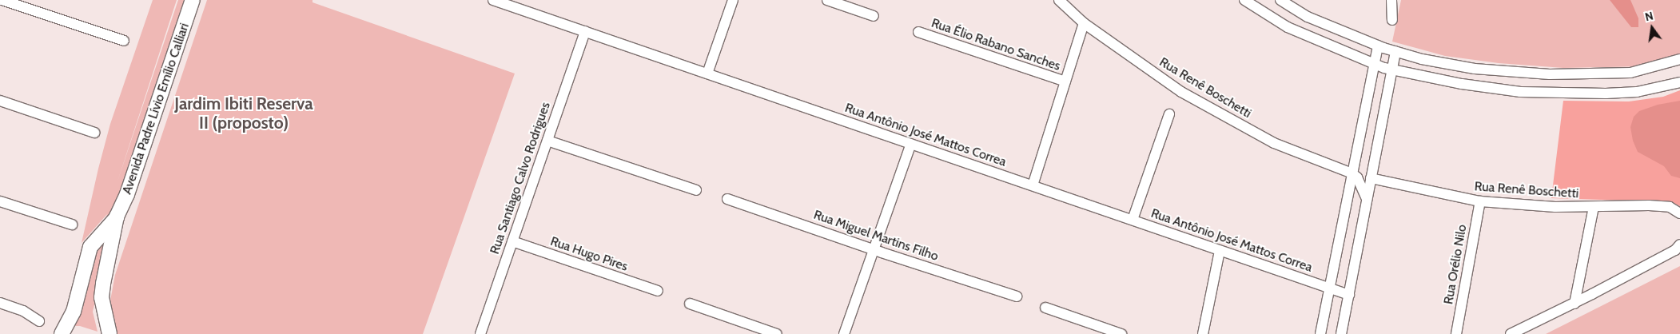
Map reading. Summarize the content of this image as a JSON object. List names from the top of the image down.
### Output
{
  "streets": {
    "street": [
      "Rua Élio Rabano Sanches",
      "Rua Renê Boschetti",
      "Avenida Padre Lívio Emílio Calliari",
      "Rua Antônio José Mattos Correa",
      "Rua Santiago Calvo Rodrigues",
      "Rua Miguel Martins Filho",
      "Rua Hugo Pires",
      "Rua Orélio Nilo"
    ]
  },
  "crossings": [
    ["Rua Renê Boschetti", "Rua Orélio Nilo"],
    ["Rua Antônio José Mattos Correa", "Rua Santiago Calvo Rodrigues"],
    ["Rua Santiago Calvo Rodrigues", "Rua Hugo Pires"]
  ],
  "districts": ["Jardim Ibiti Reserva II (proposto)"],
  "north": "top"
}
